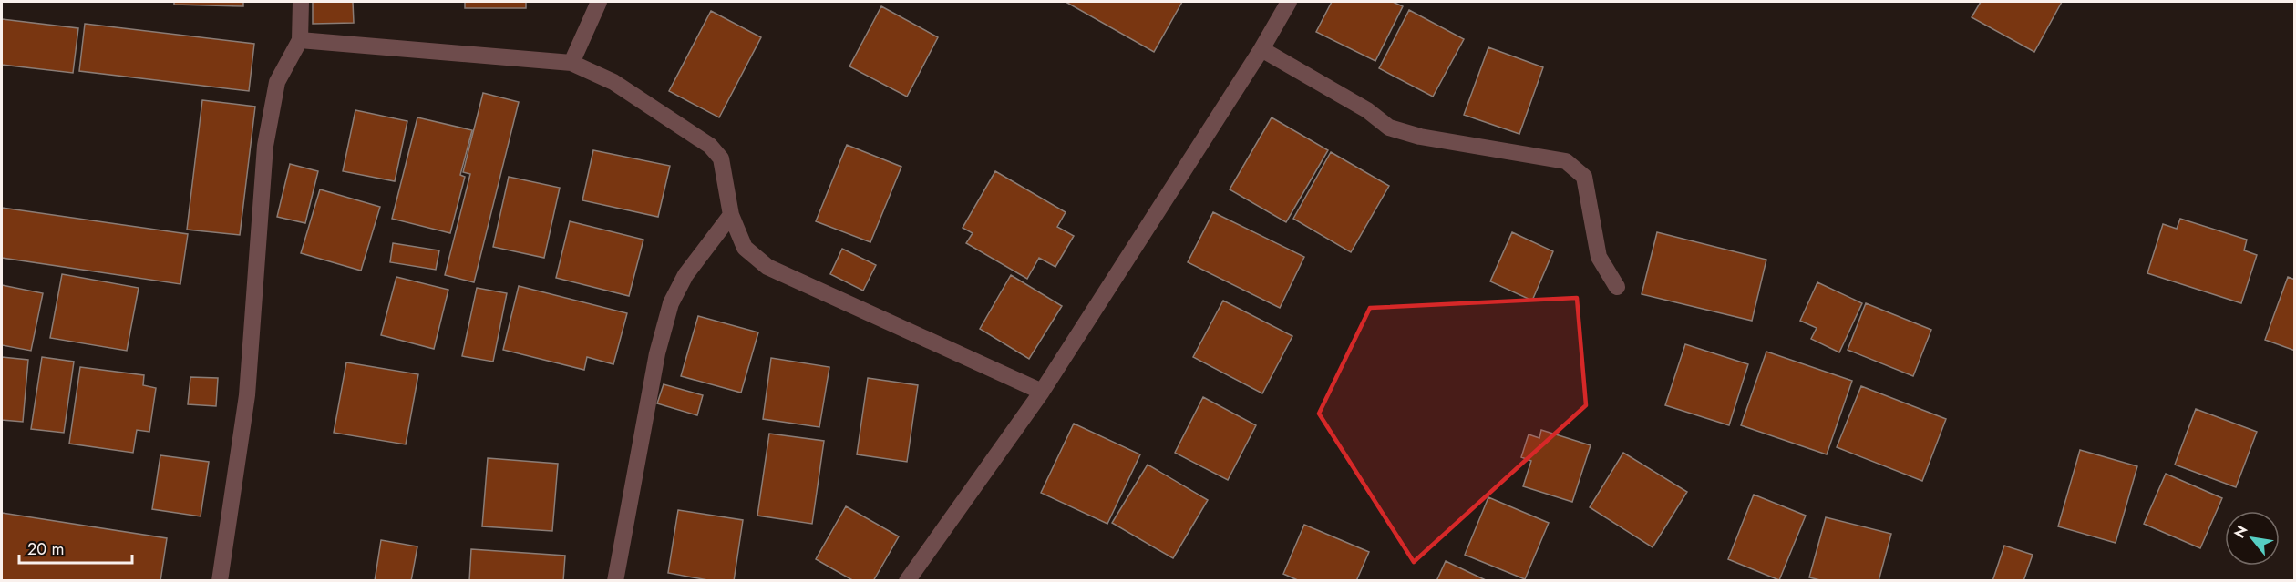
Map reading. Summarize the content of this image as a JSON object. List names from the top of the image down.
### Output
{
  "scale_bar": "20 m",
  "north": "top left"
}
